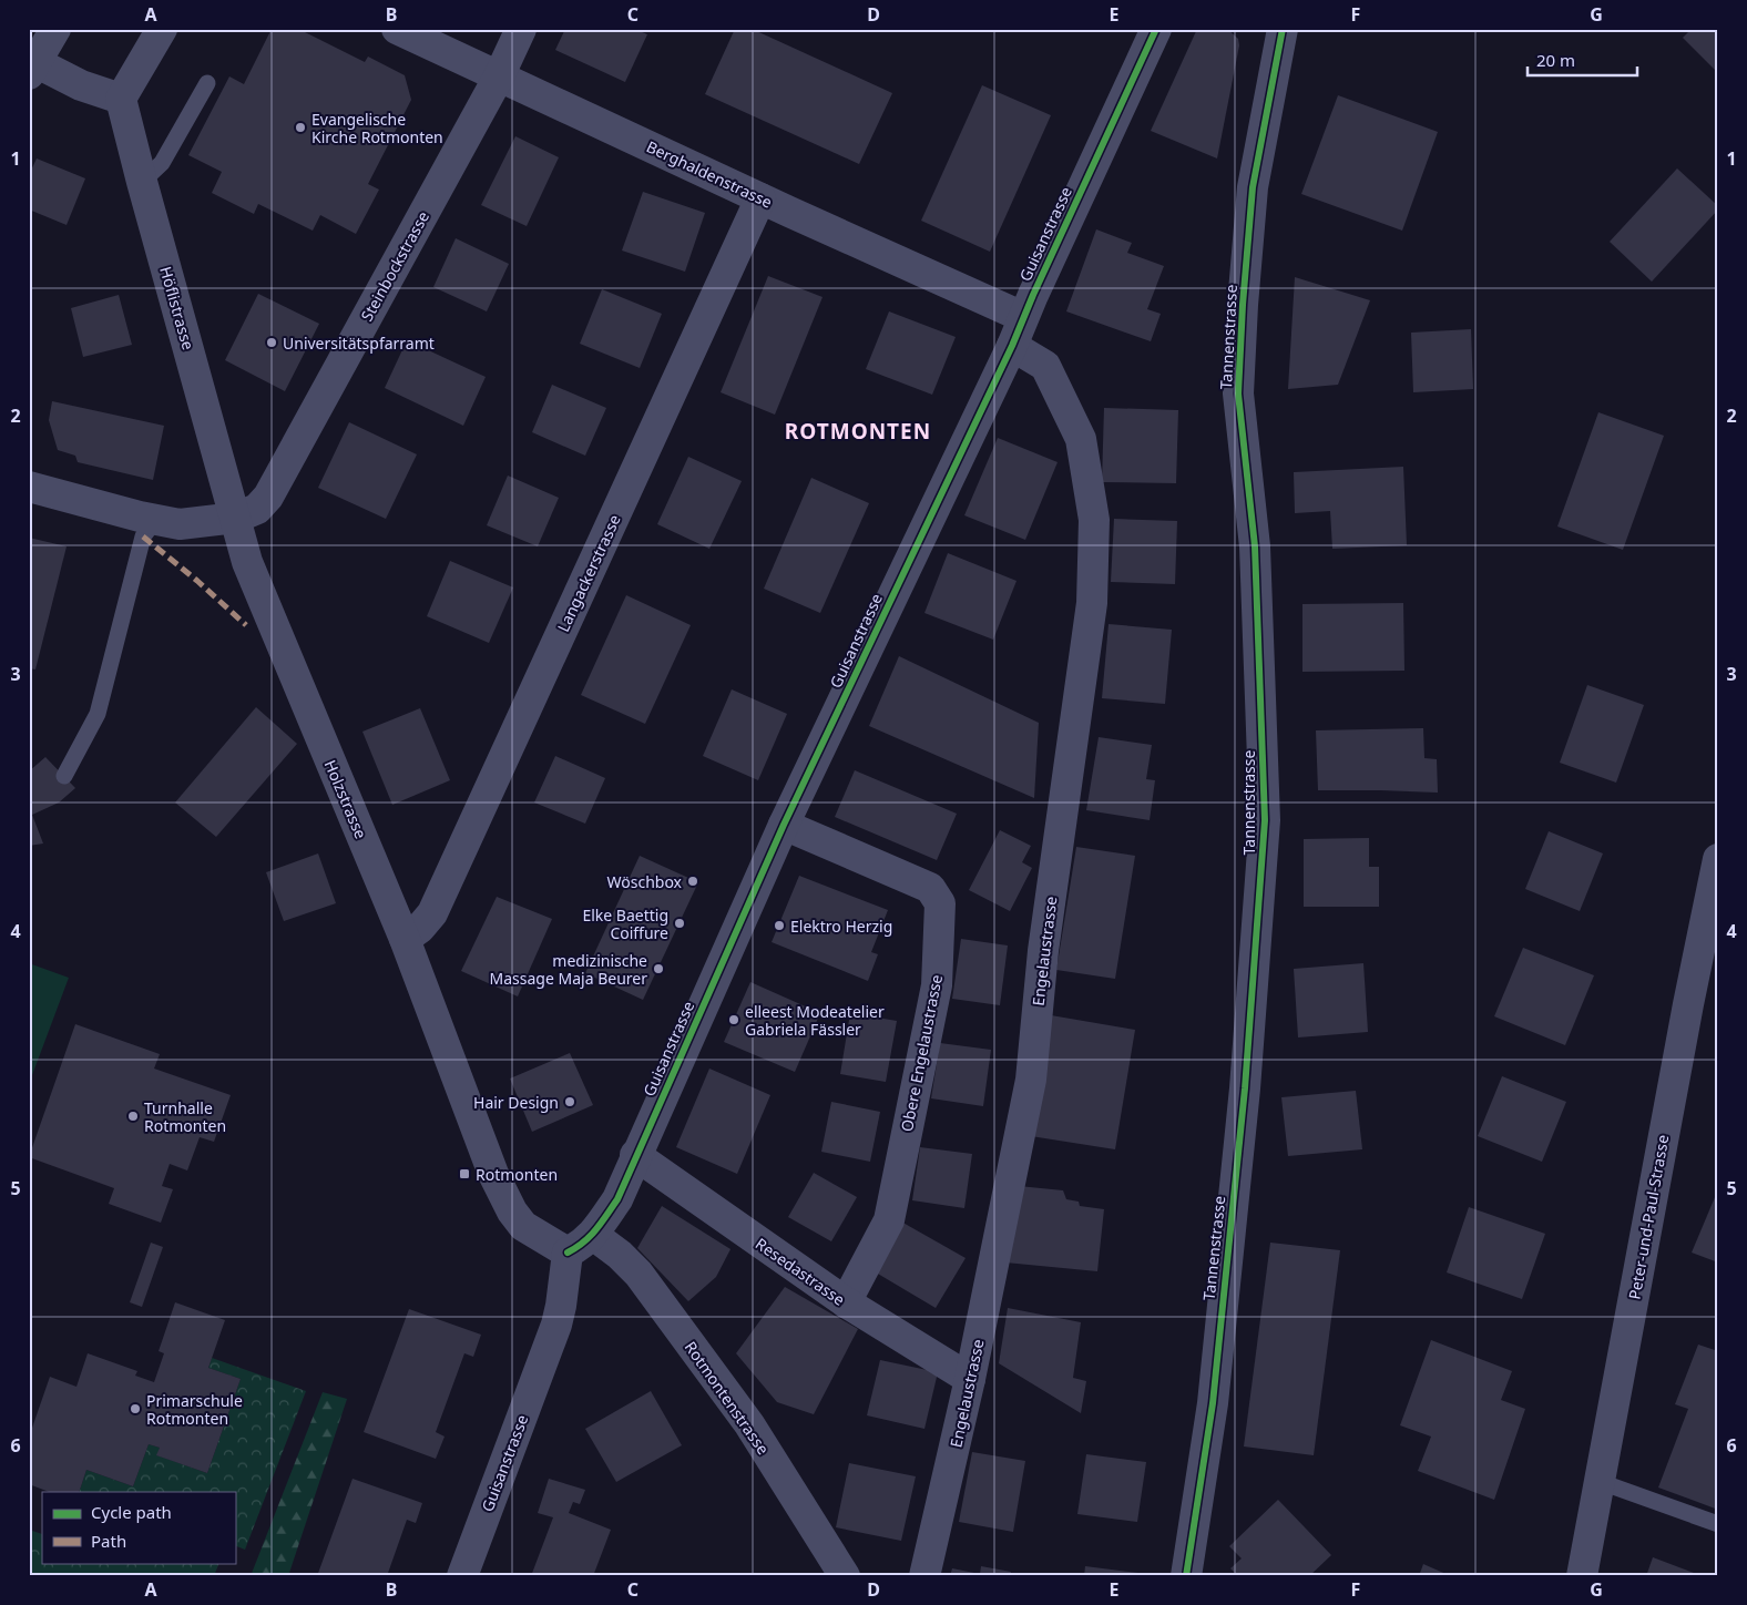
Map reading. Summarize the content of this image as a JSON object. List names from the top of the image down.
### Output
{
  "streets": {
    "street": [
      "Berghaldenstrasse",
      "Guisanstrasse",
      "Steinbockstrasse",
      "Höflistrasse",
      "Tannenstrasse",
      "Langackerstrasse",
      "Holzstrasse",
      "Engelaustrasse",
      "Obere Engelaustrasse",
      "Peter-und-Paul-Strasse",
      "Resedastrasse",
      "Rotmontenstrasse"
    ]
  },
  "crossings": [
    ["Berghaldenstrasse", "Guisanstrasse"],
    ["Berghaldenstrasse", "Steinbockstrasse"],
    ["Berghaldenstrasse", "Langackerstrasse"],
    ["Guisanstrasse", "Holzstrasse"],
    ["Guisanstrasse", "Engelaustrasse"],
    ["Guisanstrasse", "Obere Engelaustrasse"],
    ["Guisanstrasse", "Resedastrasse"],
    ["Guisanstrasse", "Rotmontenstrasse"],
    ["Steinbockstrasse", "Höflistrasse"],
    ["Steinbockstrasse", "Holzstrasse"],
    ["Höflistrasse", "Holzstrasse"],
    ["Langackerstrasse", "Holzstrasse"],
    ["Engelaustrasse", "Resedastrasse"],
    ["Obere Engelaustrasse", "Resedastrasse"]
  ],
  "districts": ["ROTMONTEN"],
  "places": {
    "other": [
      "Evangelische Kirche Rotmonten",
      "Universitätspfarramt",
      "Wöschbox",
      "Elke Baettig Coiffure",
      "Elektro Herzig",
      "medizinische Massage Maja Beurer",
      "elleest Modeatelier Gabriela Fässler",
      "Hair Design",
      "Turnhalle Rotmonten",
      "Primarschule Rotmonten"
    ],
    "transit": ["Rotmonten"]
  },
  "legend": ["Cycle path", "Path"],
  "scale_bar": "20 m",
  "grid": {
    "columns": [
      "A",
      "B",
      "C",
      "D",
      "E",
      "F",
      "G"
    ],
    "rows": [
      "1",
      "2",
      "3",
      "4",
      "5",
      "6"
    ]
  }
}
